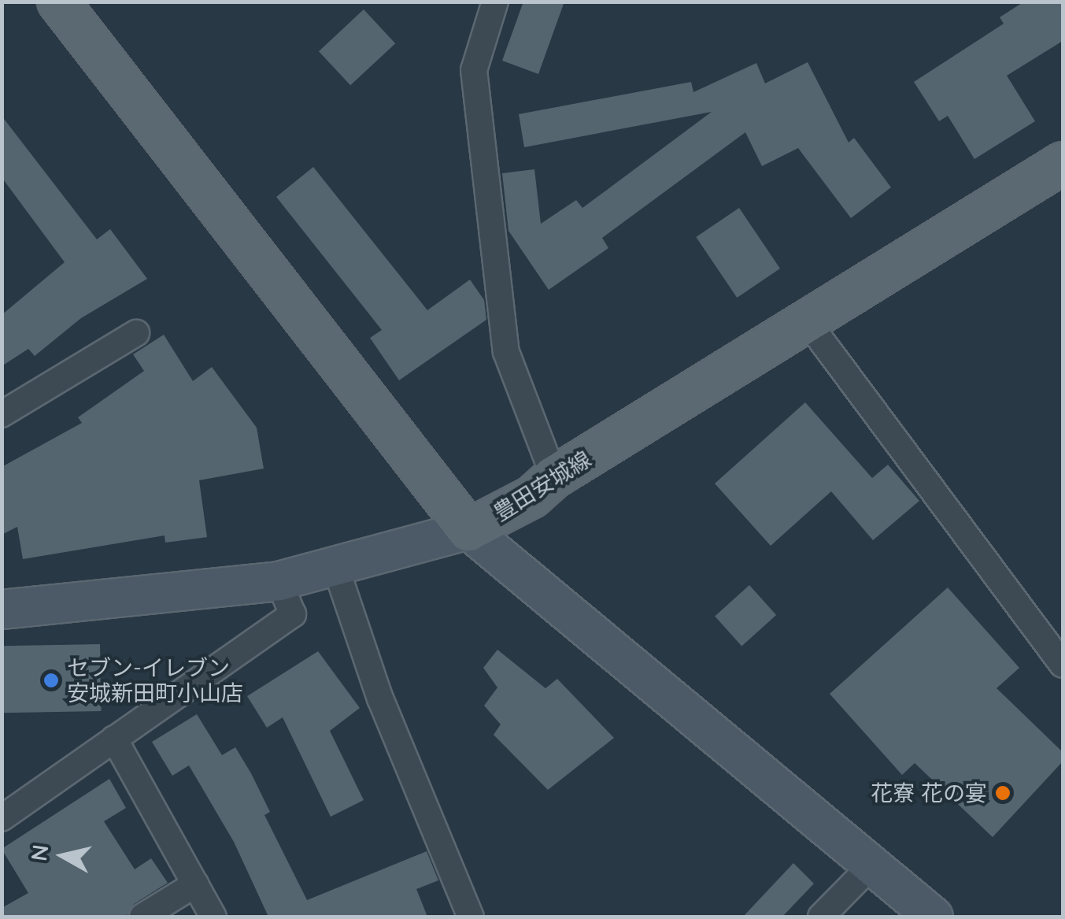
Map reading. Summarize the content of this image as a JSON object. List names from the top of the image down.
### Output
{
  "streets": {
    "main road": ["豊田安城線"]
  },
  "places": ["セブン-イレブン 安城新田町小山店", "花寮 花の宴"],
  "north": "left"
}
